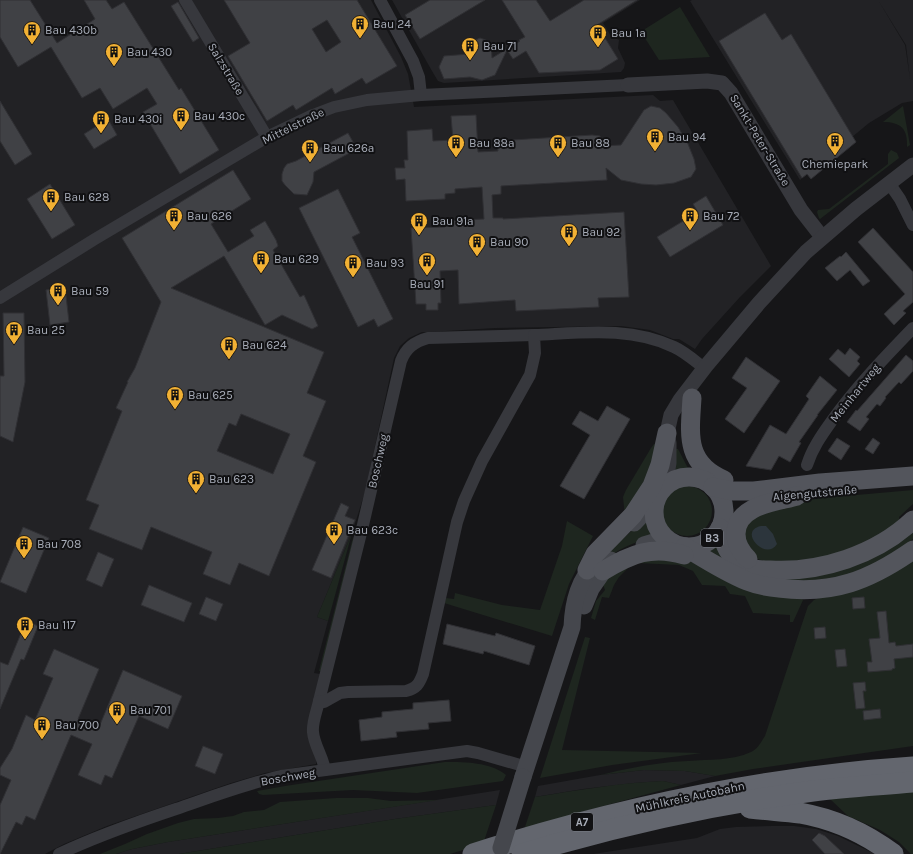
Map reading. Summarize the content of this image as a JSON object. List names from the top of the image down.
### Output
{
  "streets": {
    "highway": ["Mühlkreis Autobahn", "A7"],
    "main road": ["Aigengutstraße", "B3"],
    "street": [
      "Salzstraße",
      "Mittelstraße",
      "Sankt-Peter-Straße",
      "Meinhartweg",
      "Boschweg"
    ]
  },
  "crossings": [
    ["Salzstraße", "Mittelstraße"],
    ["Mittelstraße", "Sankt-Peter-Straße"],
    ["Aigengutstraße", "B3"]
  ],
  "places": {
    "building": [
      "Bau 24",
      "Bau 430b",
      "Bau 1a",
      "Bau 71",
      "Bau 430",
      "Bau 430c",
      "Bau 430i",
      "Bau 94",
      "Chemiepark",
      "Bau 88a",
      "Bau 88",
      "Bau 626a",
      "Bau 628",
      "Bau 626",
      "Bau 72",
      "Bau 91a",
      "Bau 92",
      "Bau 90",
      "Bau 629",
      "Bau 91",
      "Bau 93",
      "Bau 59",
      "Bau 25",
      "Bau 624",
      "Bau 625",
      "Bau 623",
      "Bau 623c",
      "Bau 708",
      "Bau 117",
      "Bau 701",
      "Bau 700"
    ]
  }
}
